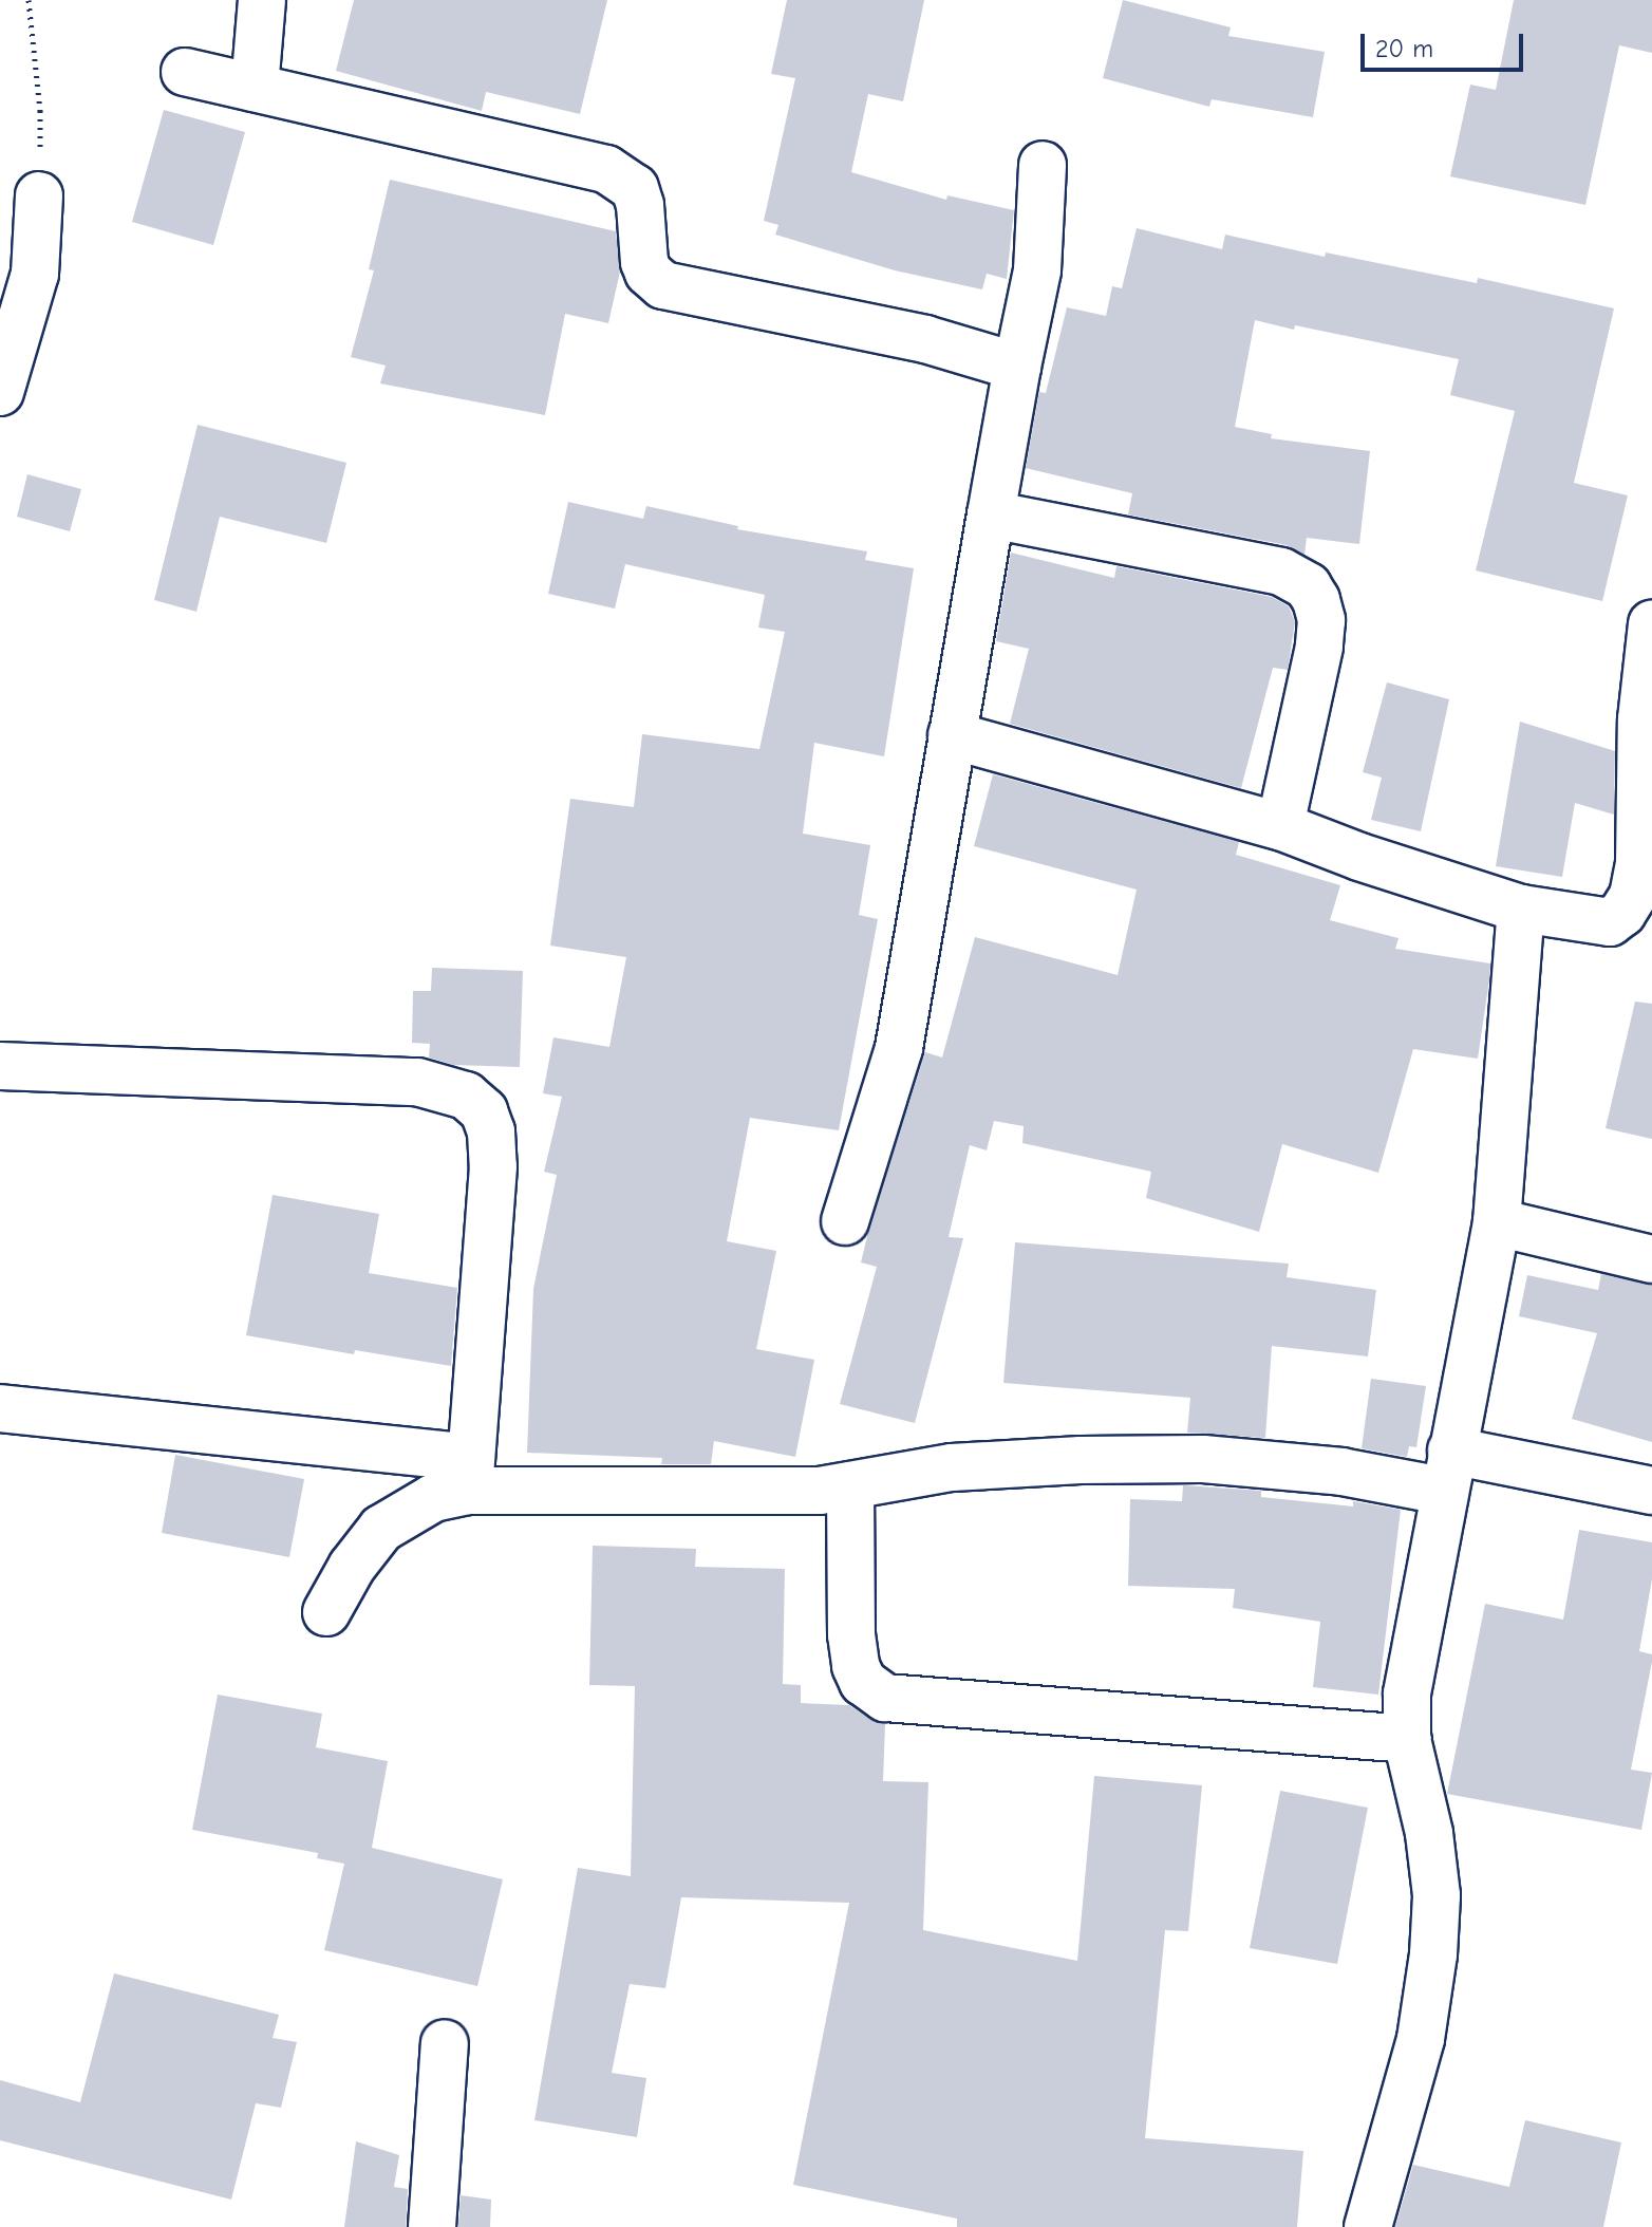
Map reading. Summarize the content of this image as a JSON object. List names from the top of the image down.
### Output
{
  "scale_bar": "20 m"
}
